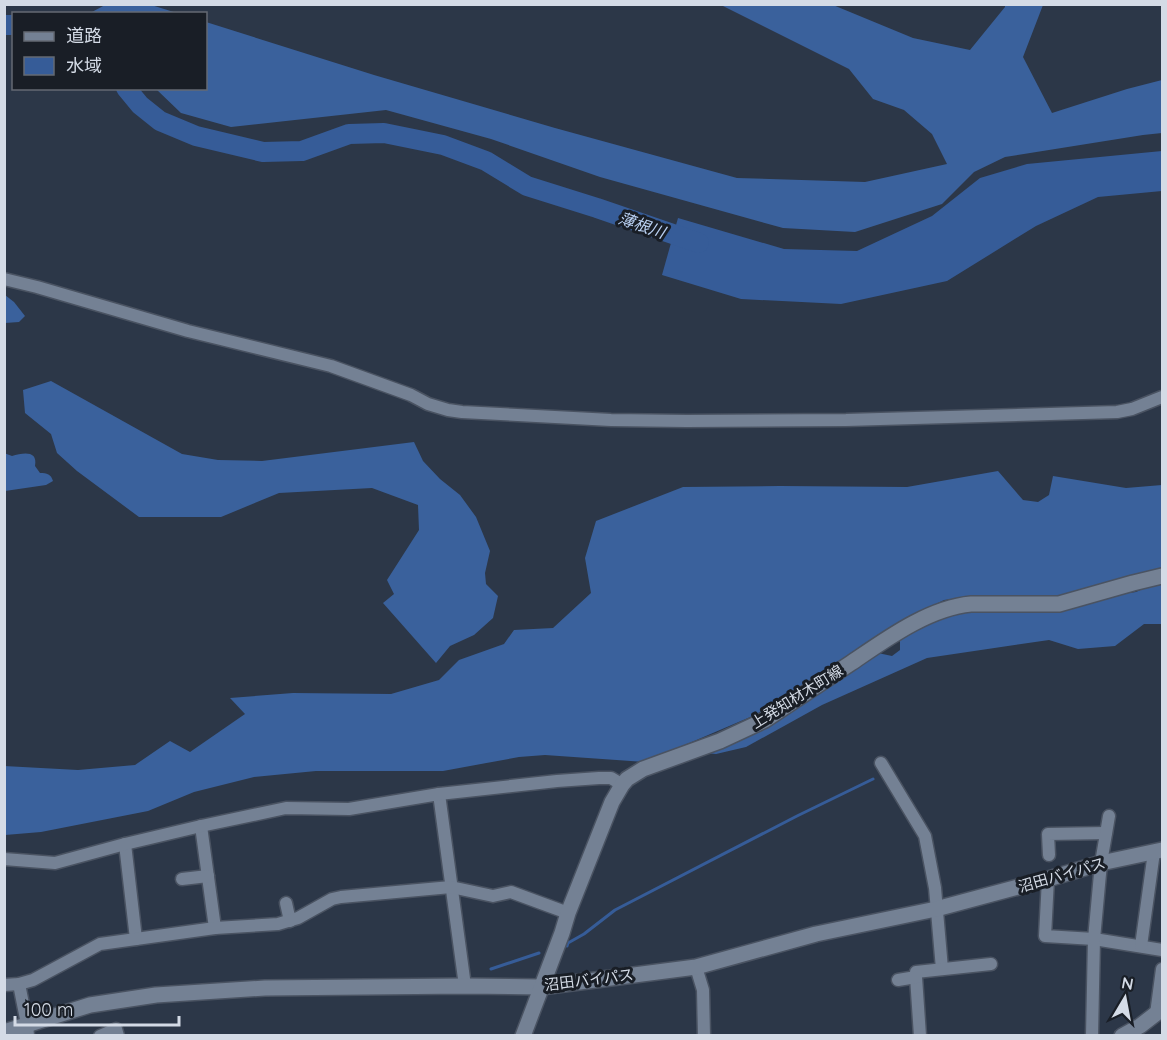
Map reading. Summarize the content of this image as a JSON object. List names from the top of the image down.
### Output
{
  "streets": {
    "street": ["上発知材木町線", "沼田バイパス"]
  },
  "crossings": [
    ["上発知材木町線", "沼田バイパス"]
  ],
  "water": ["薄根川"],
  "legend": ["道路", "水域"],
  "scale_bar": "100 m",
  "north": "top"
}
